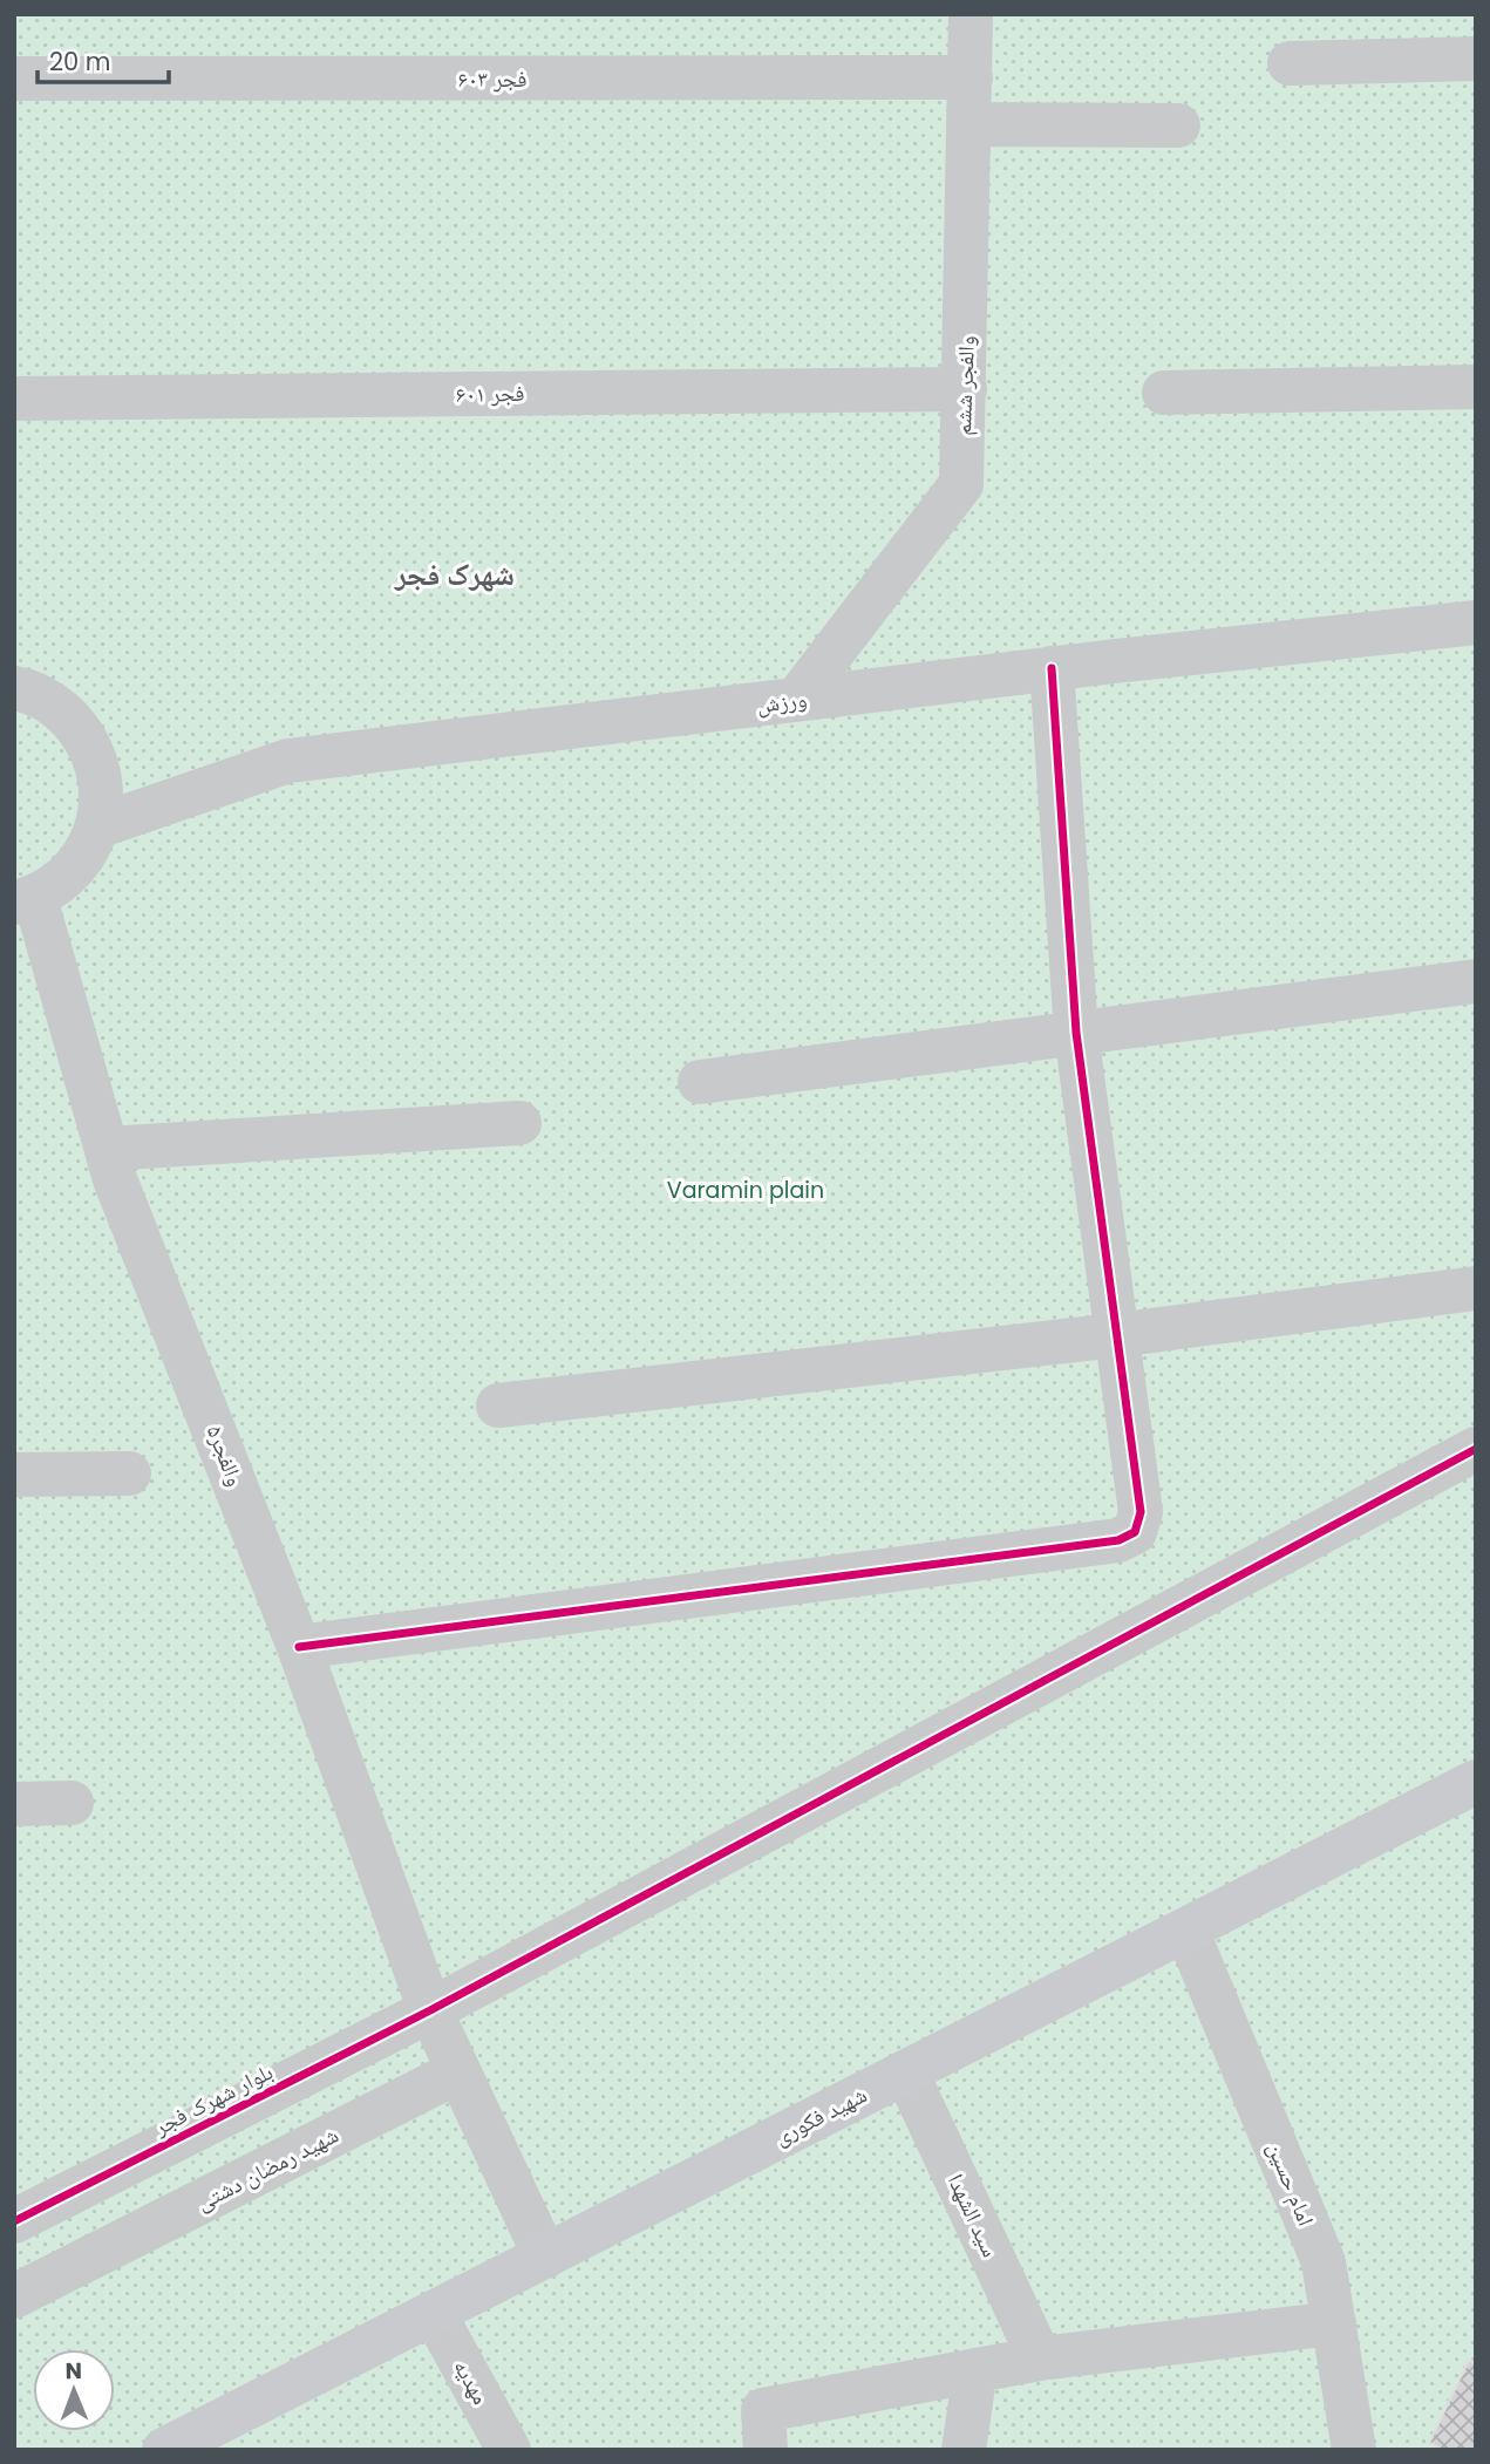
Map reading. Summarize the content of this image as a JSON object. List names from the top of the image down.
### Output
{
  "streets": {
    "street": [
      "فجر ۶۰۳",
      "والفجر ششم",
      "فجر ۶۰۱",
      "ورزش",
      "والفجر۵",
      "بلوار شهرک فجر",
      "شهید فکوری",
      "شهید رمضان دشتی",
      "امام حسین",
      "سید الشهدا",
      "مهدیه"
    ]
  },
  "crossings": [
    ["فجر ۶۰۳", "والفجر ششم"],
    ["والفجر ششم", "فجر ۶۰۱"],
    ["والفجر ششم", "ورزش"],
    ["والفجر۵", "بلوار شهرک فجر"],
    ["شهید فکوری", "امام حسین"],
    ["شهید فکوری", "سید الشهدا"],
    ["شهید فکوری", "مهدیه"]
  ],
  "districts": ["شهرک فجر"],
  "parks": ["Varamin plain"],
  "scale_bar": "20 m",
  "north": "top"
}
